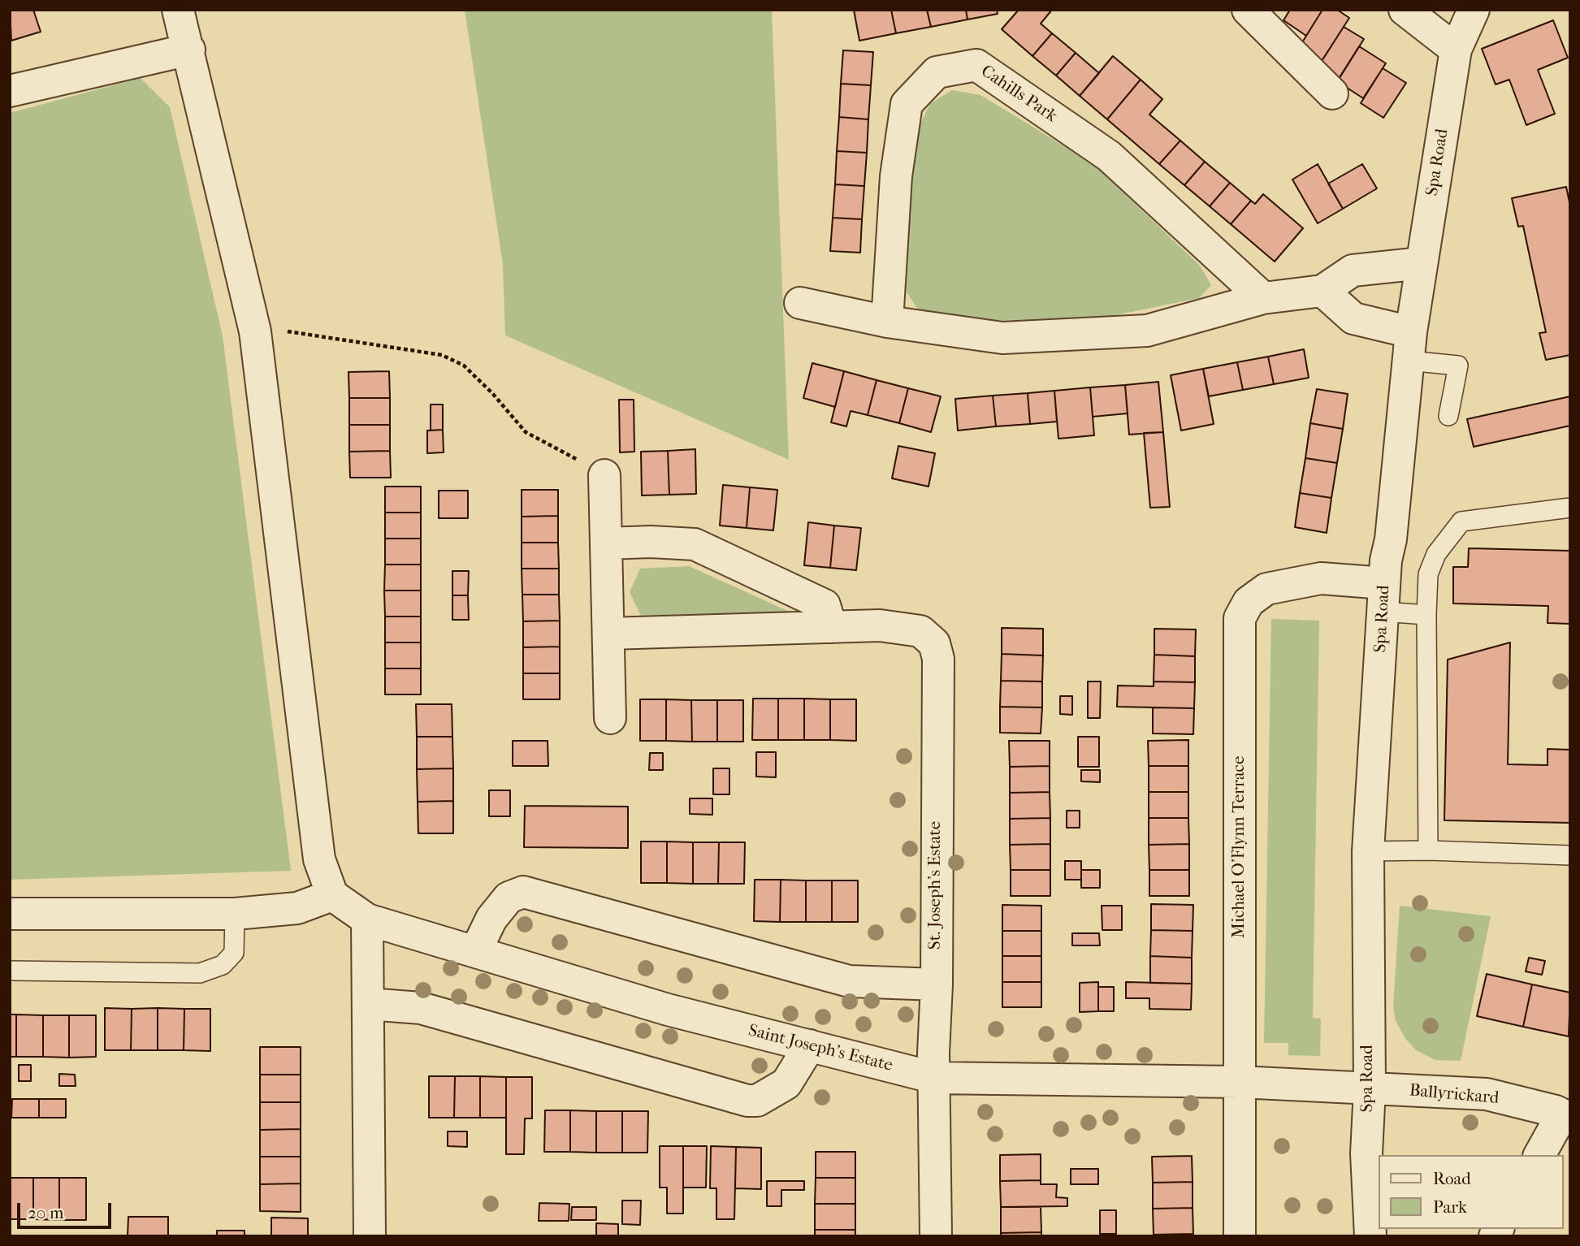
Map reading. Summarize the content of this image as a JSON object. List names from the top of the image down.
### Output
{
  "streets": {
    "street": [
      "Cahills Park",
      "Spa Road",
      "Michael O'Flynn Terrace",
      "St. Joseph's Estate",
      "Saint Joseph's Estate",
      "Ballyrickard"
    ]
  },
  "crossings": [
    ["Spa Road", "Michael O'Flynn Terrace"],
    ["Spa Road", "Saint Joseph's Estate"],
    ["Spa Road", "Ballyrickard"],
    ["Michael O'Flynn Terrace", "Saint Joseph's Estate"],
    ["St. Joseph's Estate", "Saint Joseph's Estate"],
    ["Saint Joseph's Estate", "Ballyrickard"]
  ],
  "legend": ["Road", "Park"],
  "scale_bar": "20 m"
}
